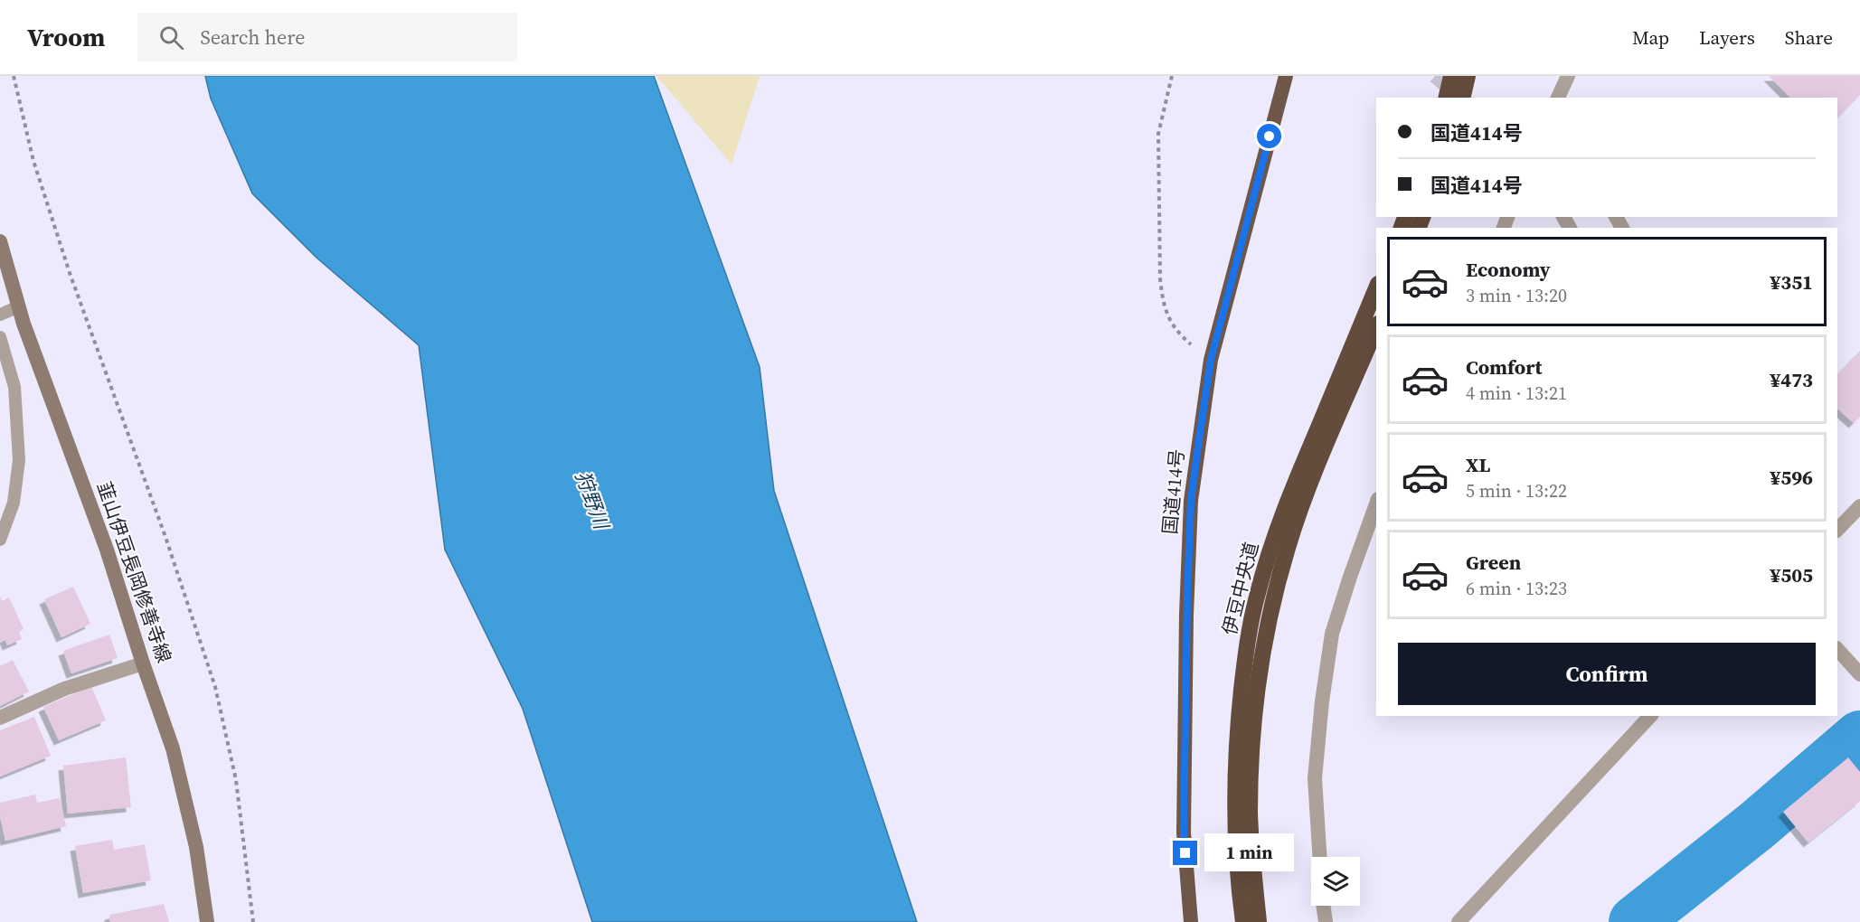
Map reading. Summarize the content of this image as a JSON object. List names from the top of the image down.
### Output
{
  "streets": {
    "highway": ["国道414号", "伊豆中央道"],
    "main road": ["韮山伊豆長岡修善寺線"]
  },
  "water": ["狩野川"],
  "page": {
    "header": "Vroom",
    "search": "Search here",
    "nav": ["Map", "Layers", "Share"],
    "banner": ["国道414号", "国道414号"],
    "list": [
      {
        "name": "Economy",
        "note": "3 min · 13:20",
        "value": "¥351"
      },
      {
        "name": "Comfort",
        "note": "4 min · 13:21",
        "value": "¥473"
      },
      {
        "name": "XL",
        "note": "5 min · 13:22",
        "value": "¥596"
      },
      {
        "name": "Green",
        "note": "6 min · 13:23",
        "value": "¥505"
      }
    ],
    "buttons": "Confirm",
    "bubble": "1 min"
  }
}
